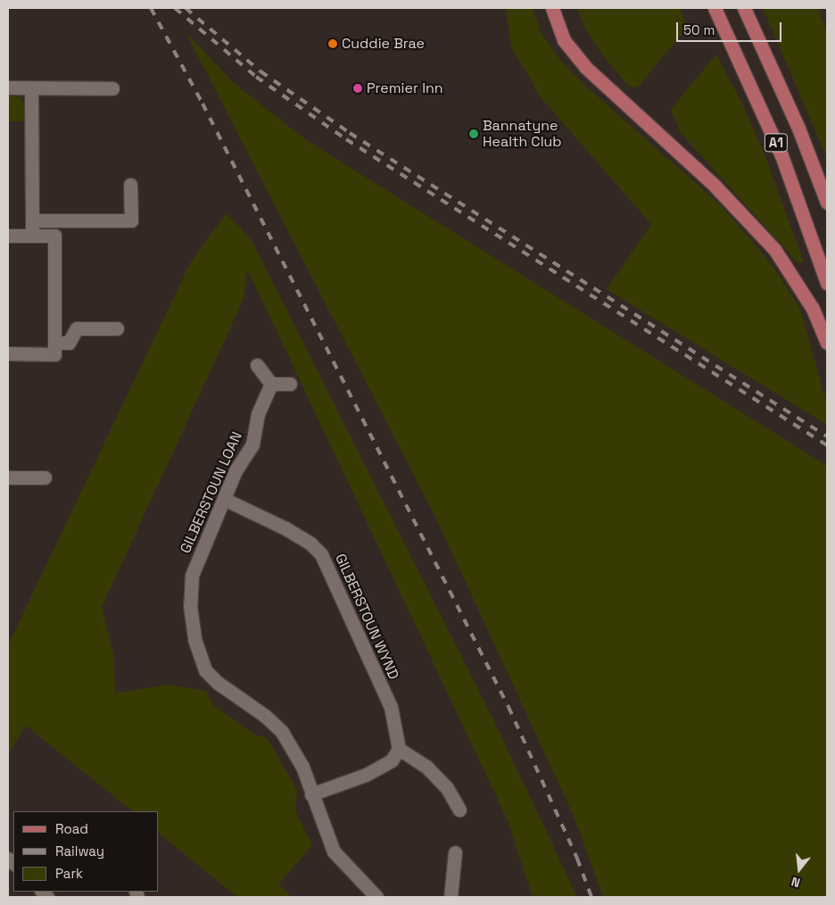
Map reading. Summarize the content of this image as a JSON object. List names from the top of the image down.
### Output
{
  "streets": {
    "main road": ["A1"],
    "street": ["GILBERSTOUN LOAN", "GILBERSTOUN WYND"]
  },
  "crossings": [
    ["GILBERSTOUN LOAN", "GILBERSTOUN WYND"]
  ],
  "places": ["Cuddie Brae", "Premier Inn", "Bannatyne Health Club"],
  "legend": ["Road", "Railway", "Park"],
  "scale_bar": "50 m",
  "north": "bottom"
}
